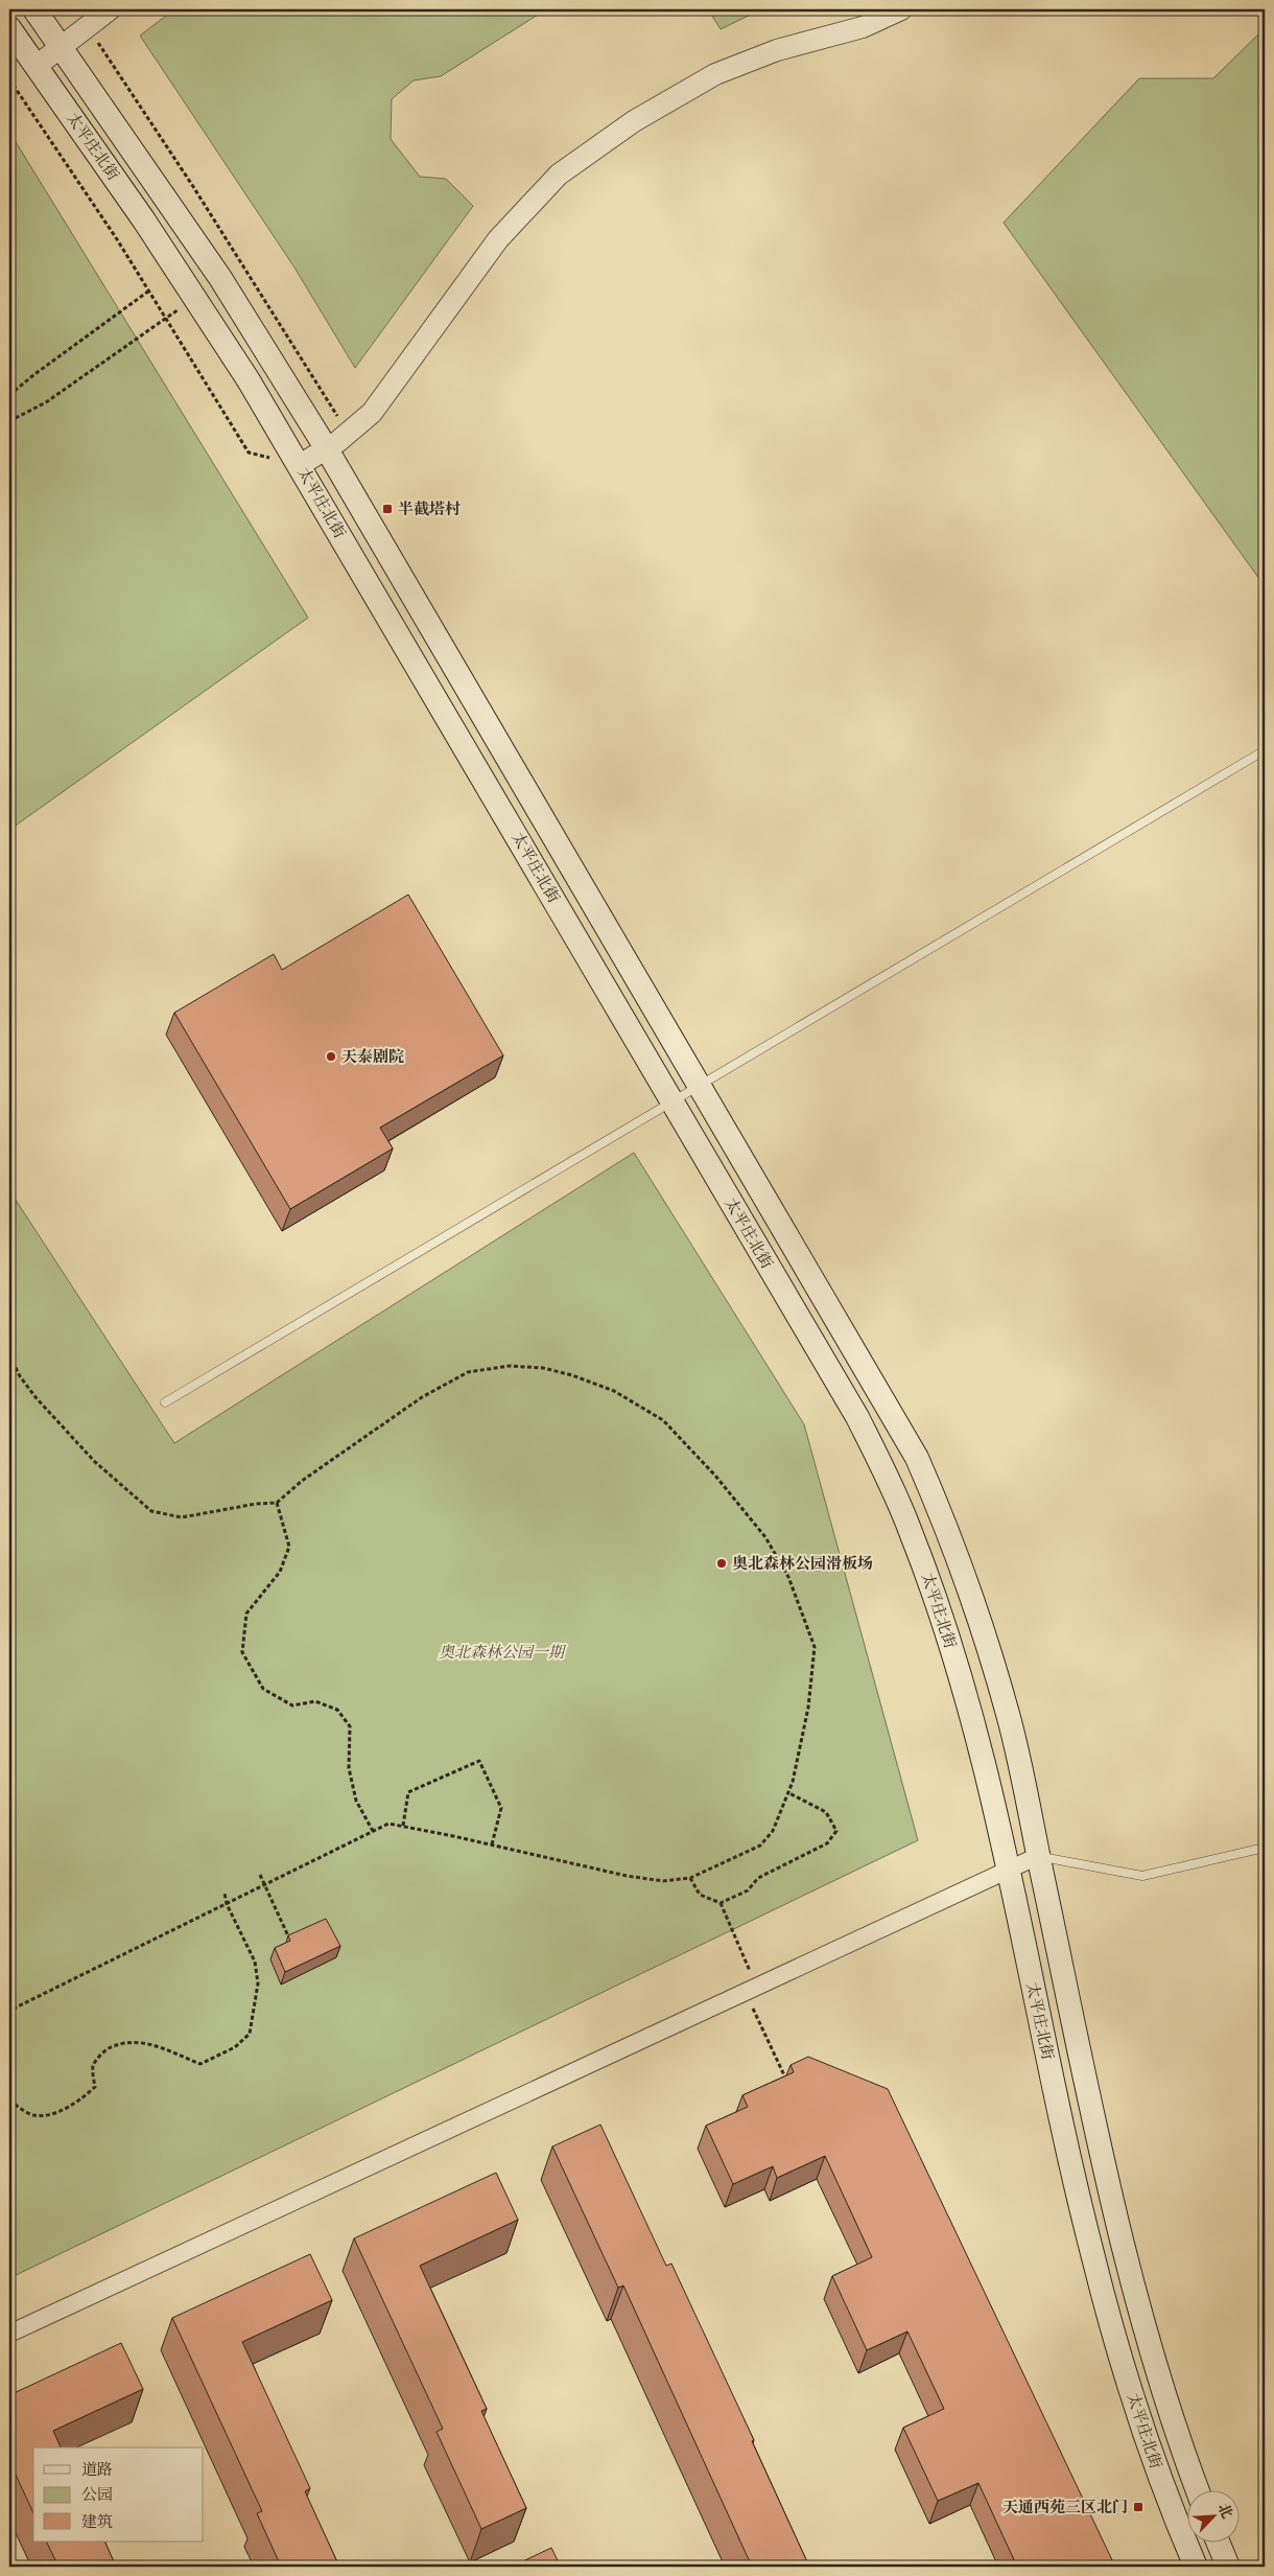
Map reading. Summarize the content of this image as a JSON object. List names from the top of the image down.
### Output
{
  "streets": {
    "main road": ["太平庄北街"]
  },
  "parks": ["奥北森林公园一期"],
  "places": {
    "transit": ["半截塔村", "天通西苑三区北门"],
    "other": ["天泰剧院", "奥北森林公园滑板场"]
  },
  "legend": ["道路", "公园", "建筑"],
  "north": "top right"
}
